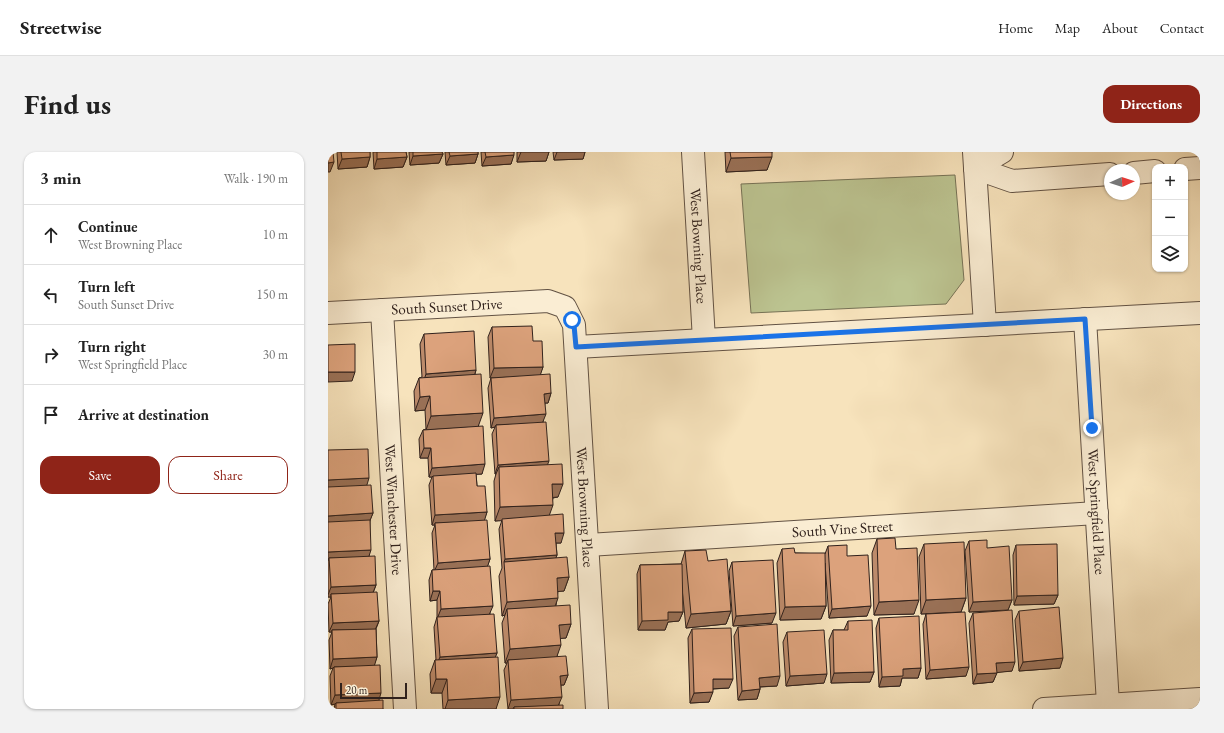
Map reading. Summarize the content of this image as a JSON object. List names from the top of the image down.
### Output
{
  "streets": {
    "street": [
      "West Bowning Place",
      "South Sunset Drive",
      "West Browning Place",
      "West Winchester Drive",
      "West Springfield Place",
      "South Vine Street"
    ]
  },
  "crossings": [
    ["South Sunset Drive", "West Browning Place"],
    ["South Sunset Drive", "West Winchester Drive"],
    ["West Browning Place", "South Vine Street"],
    ["West Springfield Place", "South Vine Street"]
  ],
  "scale_bar": "20 m",
  "north": "right",
  "page": {
    "header": "Streetwise",
    "nav": [
      "Home",
      "Map",
      "About",
      "Contact"
    ],
    "buttons": [
      "Directions",
      ["Save", "Share"]
    ],
    "title": "Find us",
    "heading": ["3 min", "Walk · 190 m"],
    "map_buttons": ["+", "−"],
    "list": [
      ["Continue", "West Browning Place", "10 m"],
      ["Turn left", "South Sunset Drive", "150 m"],
      ["Turn right", "West Springfield Place", "30 m"],
      "Arrive at destination"
    ],
    "scale": "20 m"
  }
}
